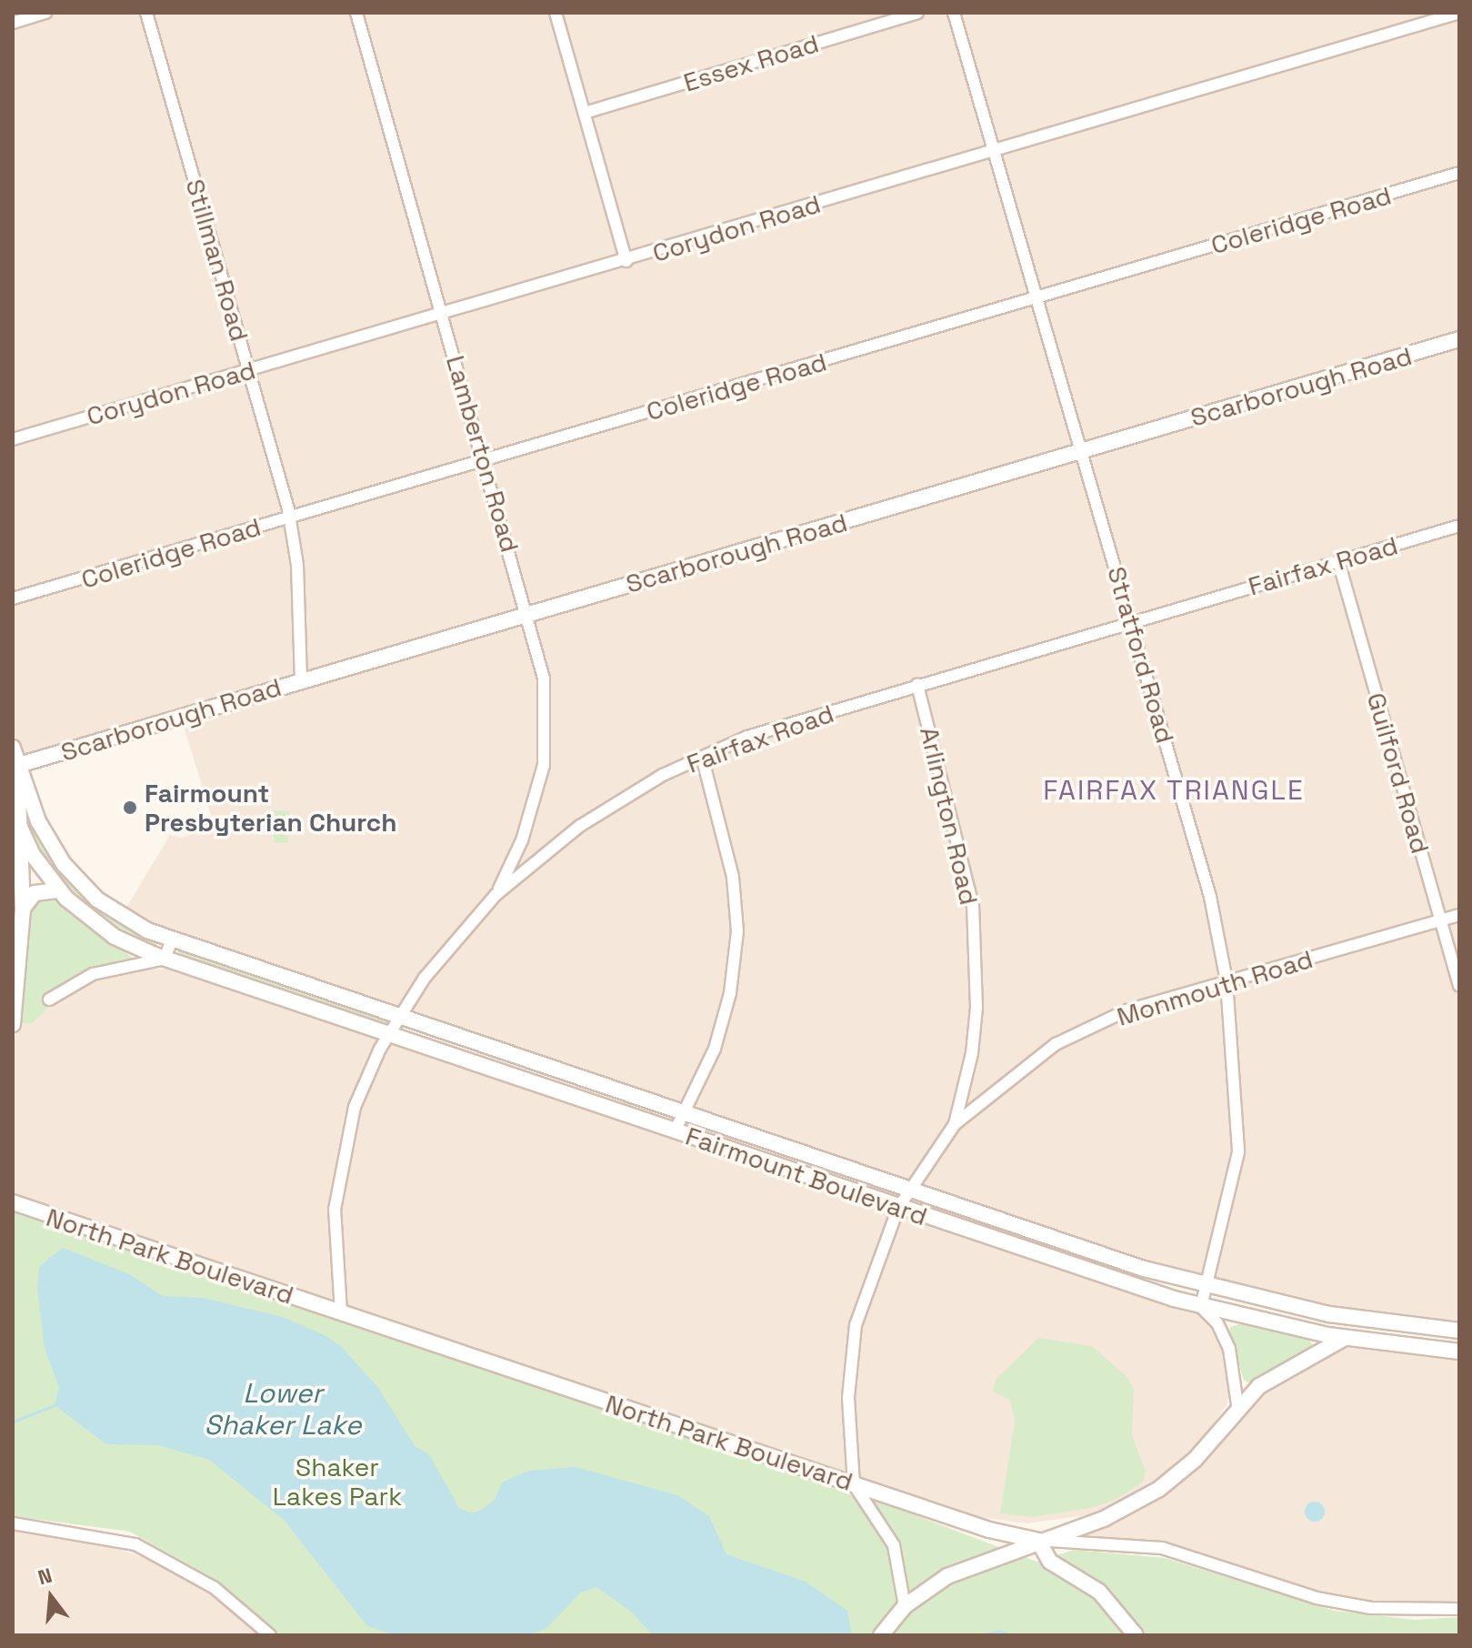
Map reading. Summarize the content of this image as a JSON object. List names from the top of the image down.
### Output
{
  "streets": {
    "main road": ["Scarborough Road", "Fairmount Boulevard", "North Park Boulevard"],
    "street": [
      "Essex Road",
      "Coleridge Road",
      "Corydon Road",
      "Stillman Road",
      "Lamberton Road",
      "Fairfax Road",
      "Stratford Road",
      "Guilford Road",
      "Arlington Road",
      "Monmouth Road"
    ]
  },
  "crossings": [
    ["Coleridge Road", "Stillman Road"],
    ["Coleridge Road", "Lamberton Road"],
    ["Coleridge Road", "Stratford Road"],
    ["Corydon Road", "Stillman Road"],
    ["Corydon Road", "Lamberton Road"],
    ["Corydon Road", "Stratford Road"],
    ["Stillman Road", "Scarborough Road"],
    ["Scarborough Road", "Lamberton Road"],
    ["Scarborough Road", "Stratford Road"],
    ["Scarborough Road", "Fairmount Boulevard"],
    ["Lamberton Road", "Fairfax Road"],
    ["Fairfax Road", "Stratford Road"],
    ["Fairfax Road", "Guilford Road"],
    ["Fairfax Road", "Arlington Road"],
    ["Fairfax Road", "Fairmount Boulevard"],
    ["Fairfax Road", "North Park Boulevard"],
    ["Stratford Road", "Monmouth Road"],
    ["Stratford Road", "Fairmount Boulevard"],
    ["Guilford Road", "Monmouth Road"],
    ["Arlington Road", "Monmouth Road"],
    ["Arlington Road", "Fairmount Boulevard"],
    ["Arlington Road", "North Park Boulevard"]
  ],
  "districts": ["FAIRFAX TRIANGLE"],
  "water": ["Lower Shaker Lake"],
  "parks": ["Shaker Lakes Park"],
  "places": ["Fairmount Presbyterian Church"],
  "north": "top"
}
